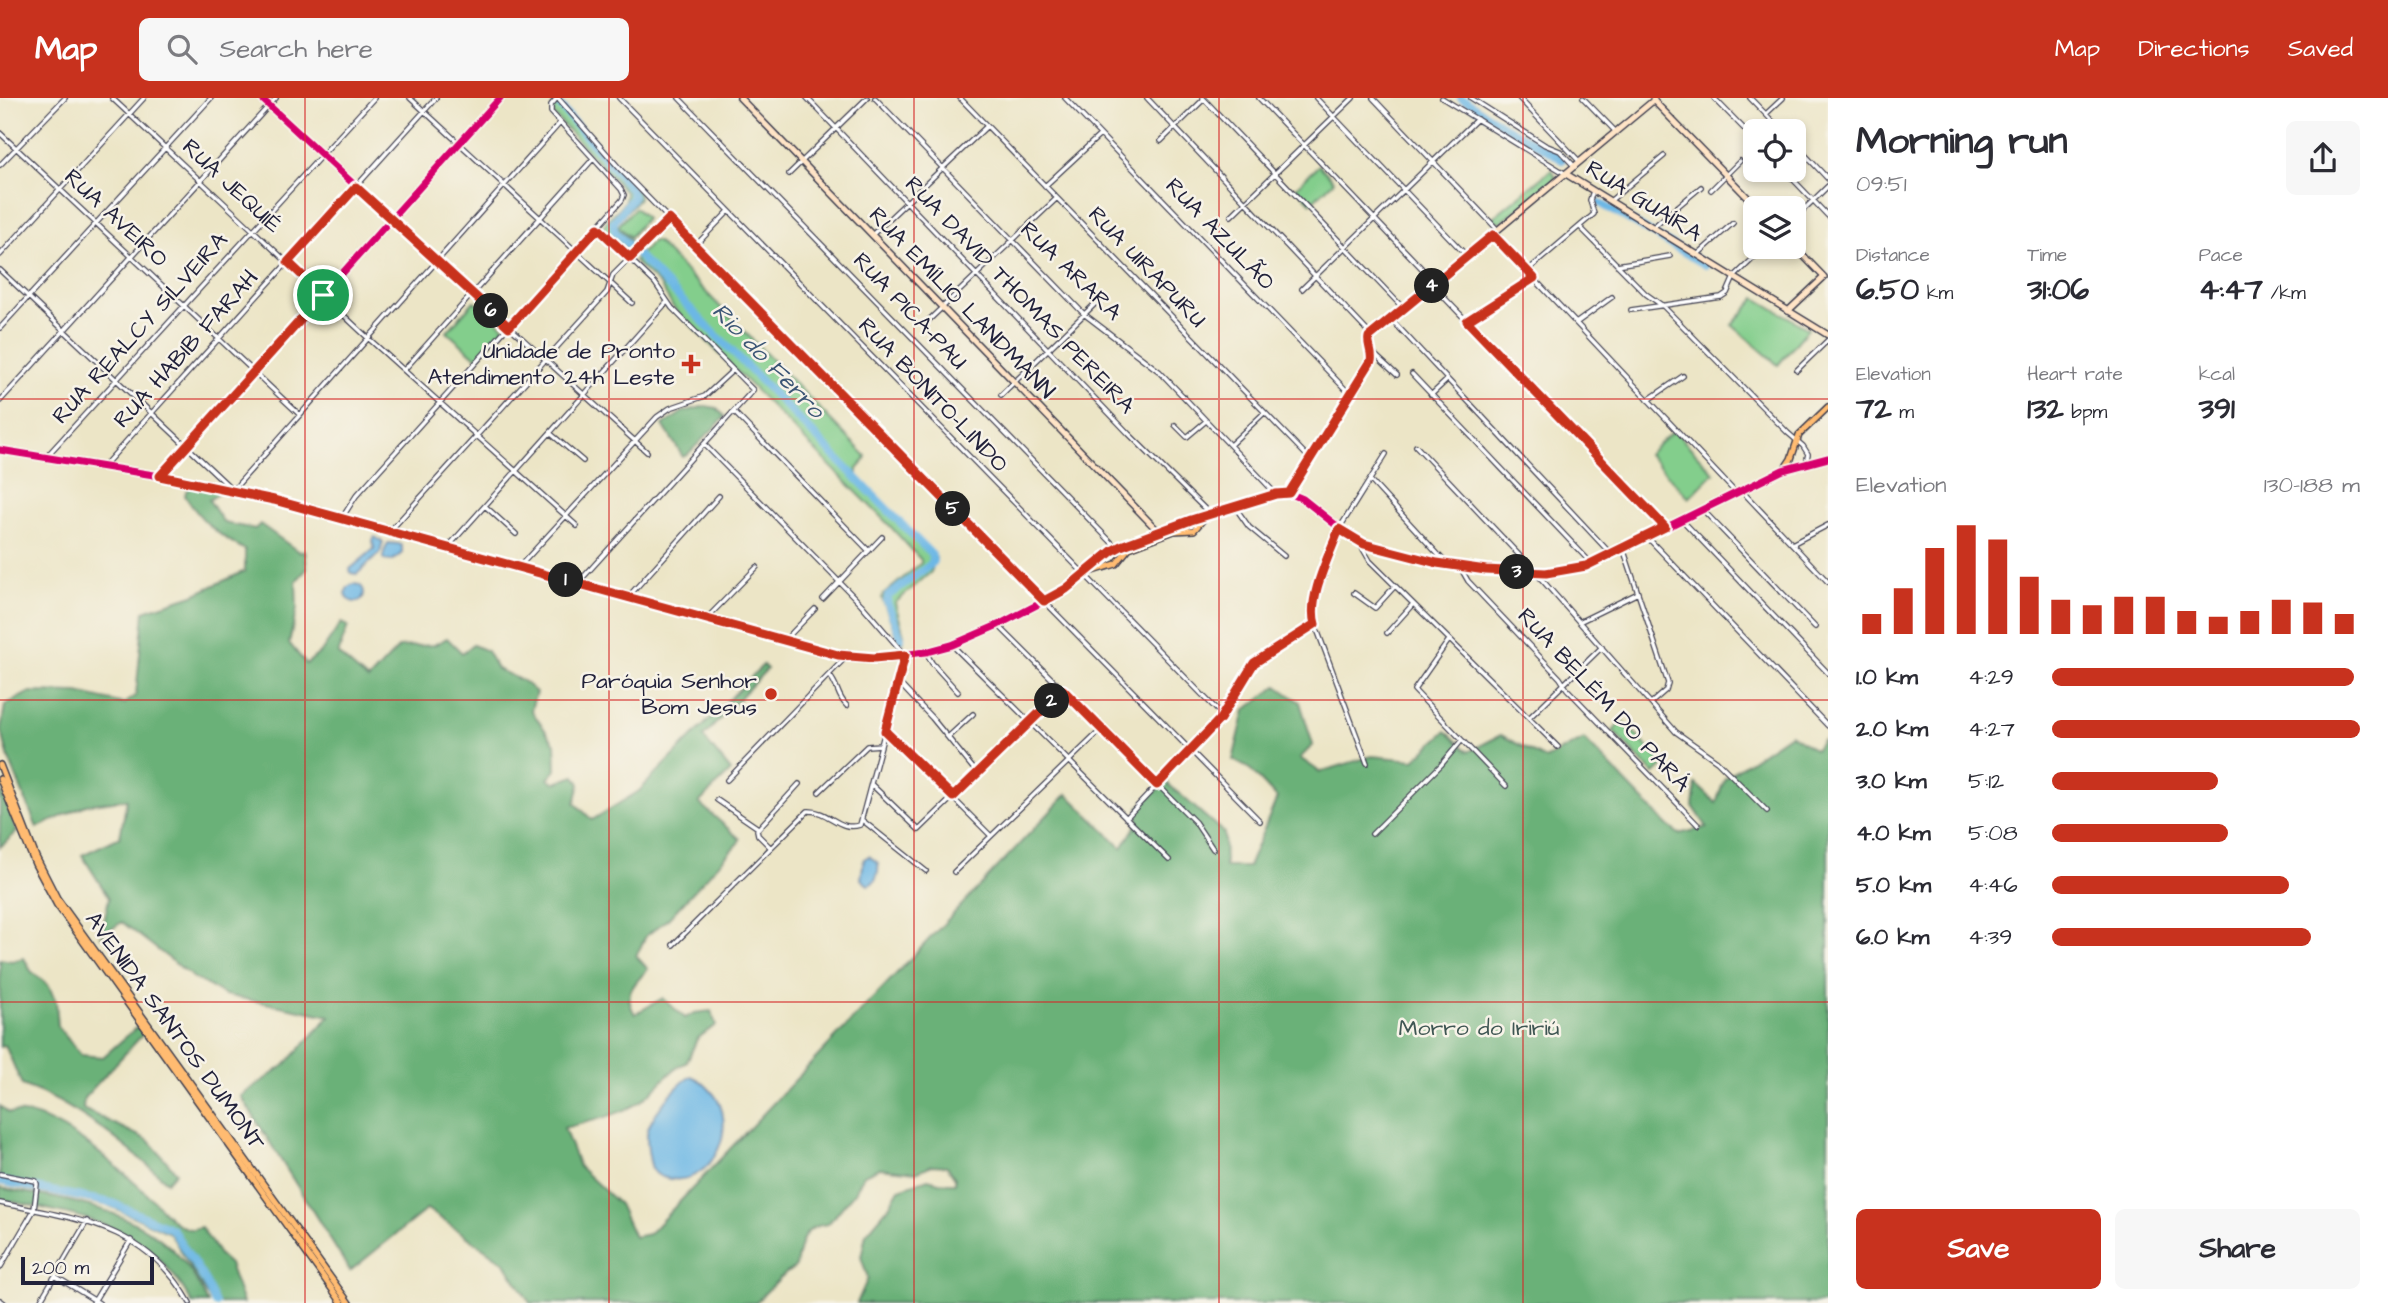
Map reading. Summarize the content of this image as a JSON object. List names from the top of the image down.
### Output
{
  "streets": {
    "main road": ["AVENIDA SANTOS DUMONT"],
    "street": [
      "RUA JEQUIÉ",
      "RUA GUAÍRA",
      "RUA AVEIRO",
      "RUA AZULÃO",
      "RUA UIRAPURU",
      "RUA ARARA",
      "RUA DAVID THOMAS PEREIRA",
      "RUA EMÍLIO LANDMANN",
      "RUA PICA-PAU",
      "RUA REALCY SILVEIRA",
      "RUA HABIB FARAH",
      "RUA BONITO-LINDO",
      "RUA BELÉM DO PARÁ"
    ]
  },
  "crossings": [
    ["RUA JEQUIÉ", "RUA REALCY SILVEIRA"],
    ["RUA JEQUIÉ", "RUA HABIB FARAH"],
    ["RUA AVEIRO", "RUA REALCY SILVEIRA"],
    ["RUA AVEIRO", "RUA HABIB FARAH"]
  ],
  "water": ["Rio do Ferro"],
  "parks": ["Morro do Iririú"],
  "places": {
    "health": ["Unidade de Pronto Atendimento 24h Leste"],
    "other": ["Paróquia Senhor Bom Jesus"]
  },
  "scale_bar": "200 m",
  "page": {
    "header": "Map",
    "search": "Search here",
    "nav": ["Map", "Directions", "Saved"],
    "heading": ["Morning run", "09:51"],
    "stats": [
      ["Distance", "6.50 km"],
      ["Time", "31:06"],
      ["Pace", "4:47 /km"],
      ["Elevation", "72 m"],
      ["Heart rate", "132 bpm"],
      ["kcal", "391"]
    ],
    "pins": [
      "4",
      "6",
      "5",
      "3",
      "1",
      "2"
    ],
    "chart": ["Elevation", "130–188 m"],
    "list": [
      {
        "name": "1.0 km",
        "note": "4:29"
      },
      {
        "name": "2.0 km",
        "note": "4:27"
      },
      {
        "name": "3.0 km",
        "note": "5:12"
      },
      {
        "name": "4.0 km",
        "note": "5:08"
      },
      {
        "name": "5.0 km",
        "note": "4:46"
      },
      {
        "name": "6.0 km",
        "note": "4:39"
      }
    ],
    "buttons": ["Save", "Share"],
    "scale": "200 m"
  }
}
